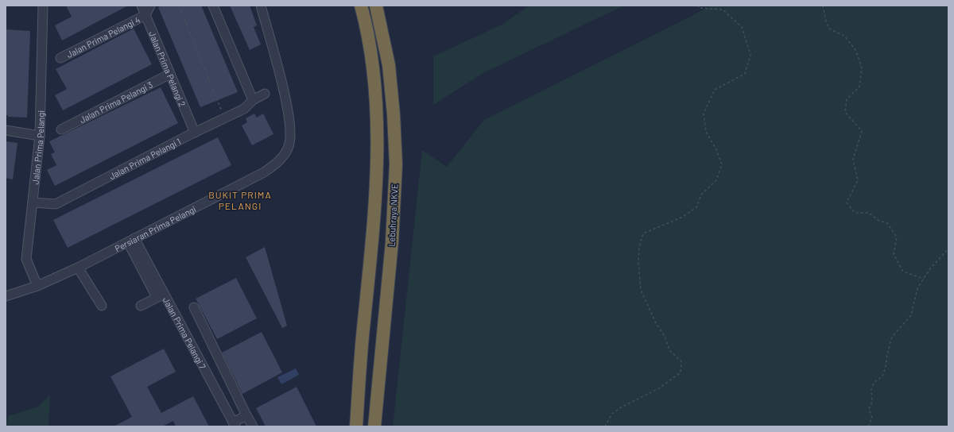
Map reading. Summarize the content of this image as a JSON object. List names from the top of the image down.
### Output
{
  "streets": {
    "highway": ["Lebuhraya NKVE"],
    "street": [
      "Jalan Prima Pelangi 4",
      "Jalan Prima Pelangi 2",
      "Jalan Prima Pelangi 3",
      "Jalan Prima Pelangi",
      "Jalan Prima Pelangi 1",
      "Persiaran Prima Pelangi",
      "Jalan Prima Pelangi 7"
    ]
  },
  "crossings": [
    ["Jalan Prima Pelangi 4", "Jalan Prima Pelangi 2"],
    ["Jalan Prima Pelangi 2", "Jalan Prima Pelangi 3"],
    ["Jalan Prima Pelangi 2", "Jalan Prima Pelangi 1"],
    ["Jalan Prima Pelangi", "Jalan Prima Pelangi 1"],
    ["Jalan Prima Pelangi", "Persiaran Prima Pelangi"],
    ["Persiaran Prima Pelangi", "Jalan Prima Pelangi 7"]
  ],
  "districts": ["BUKIT PRIMA PELANGI"]
}
